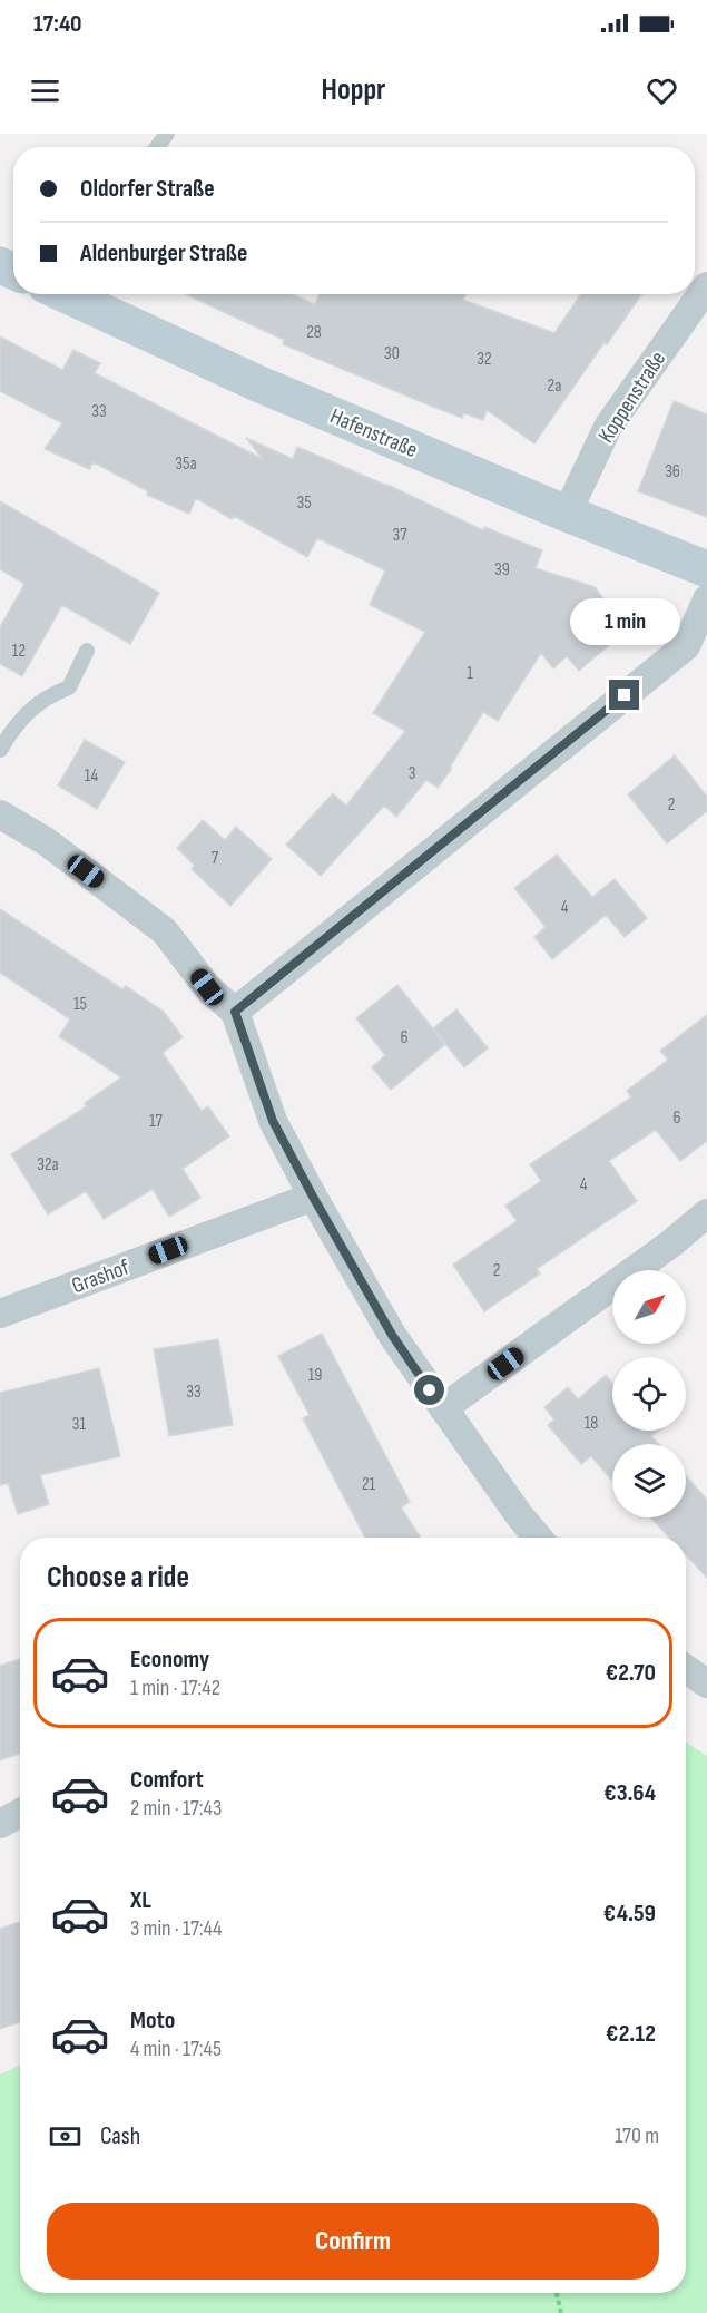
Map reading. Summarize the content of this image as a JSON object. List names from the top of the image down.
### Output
{
  "streets": {
    "street": ["Koppenstraße", "Hafenstraße", "Grashof"]
  },
  "crossings": [
    ["Koppenstraße", "Hafenstraße"]
  ],
  "house_numbers": [
    "28",
    "30",
    "32",
    "2a",
    "33",
    "35a",
    "36",
    "35",
    "37",
    "39",
    "12",
    "1",
    "3",
    "14",
    "2",
    "7",
    "4",
    "15",
    "6",
    "6",
    "17",
    "32a",
    "4",
    "2",
    "19",
    "33",
    "18",
    "31",
    "21"
  ],
  "north": "top right",
  "page": {
    "status": "17:40",
    "header": "Hoppr",
    "banner": ["Oldorfer Straße", "Aldenburger Straße"],
    "bubble": "1 min",
    "heading": "Choose a ride",
    "list": [
      {
        "name": "Economy",
        "note": "1 min · 17:42",
        "value": "€2.70"
      },
      {
        "name": "Comfort",
        "note": "2 min · 17:43",
        "value": "€3.64"
      },
      {
        "name": "XL",
        "note": "3 min · 17:44",
        "value": "€4.59"
      },
      {
        "name": "Moto",
        "note": "4 min · 17:45",
        "value": "€2.12"
      }
    ],
    "pay": ["Cash", "170 m"],
    "buttons": "Confirm"
  }
}
